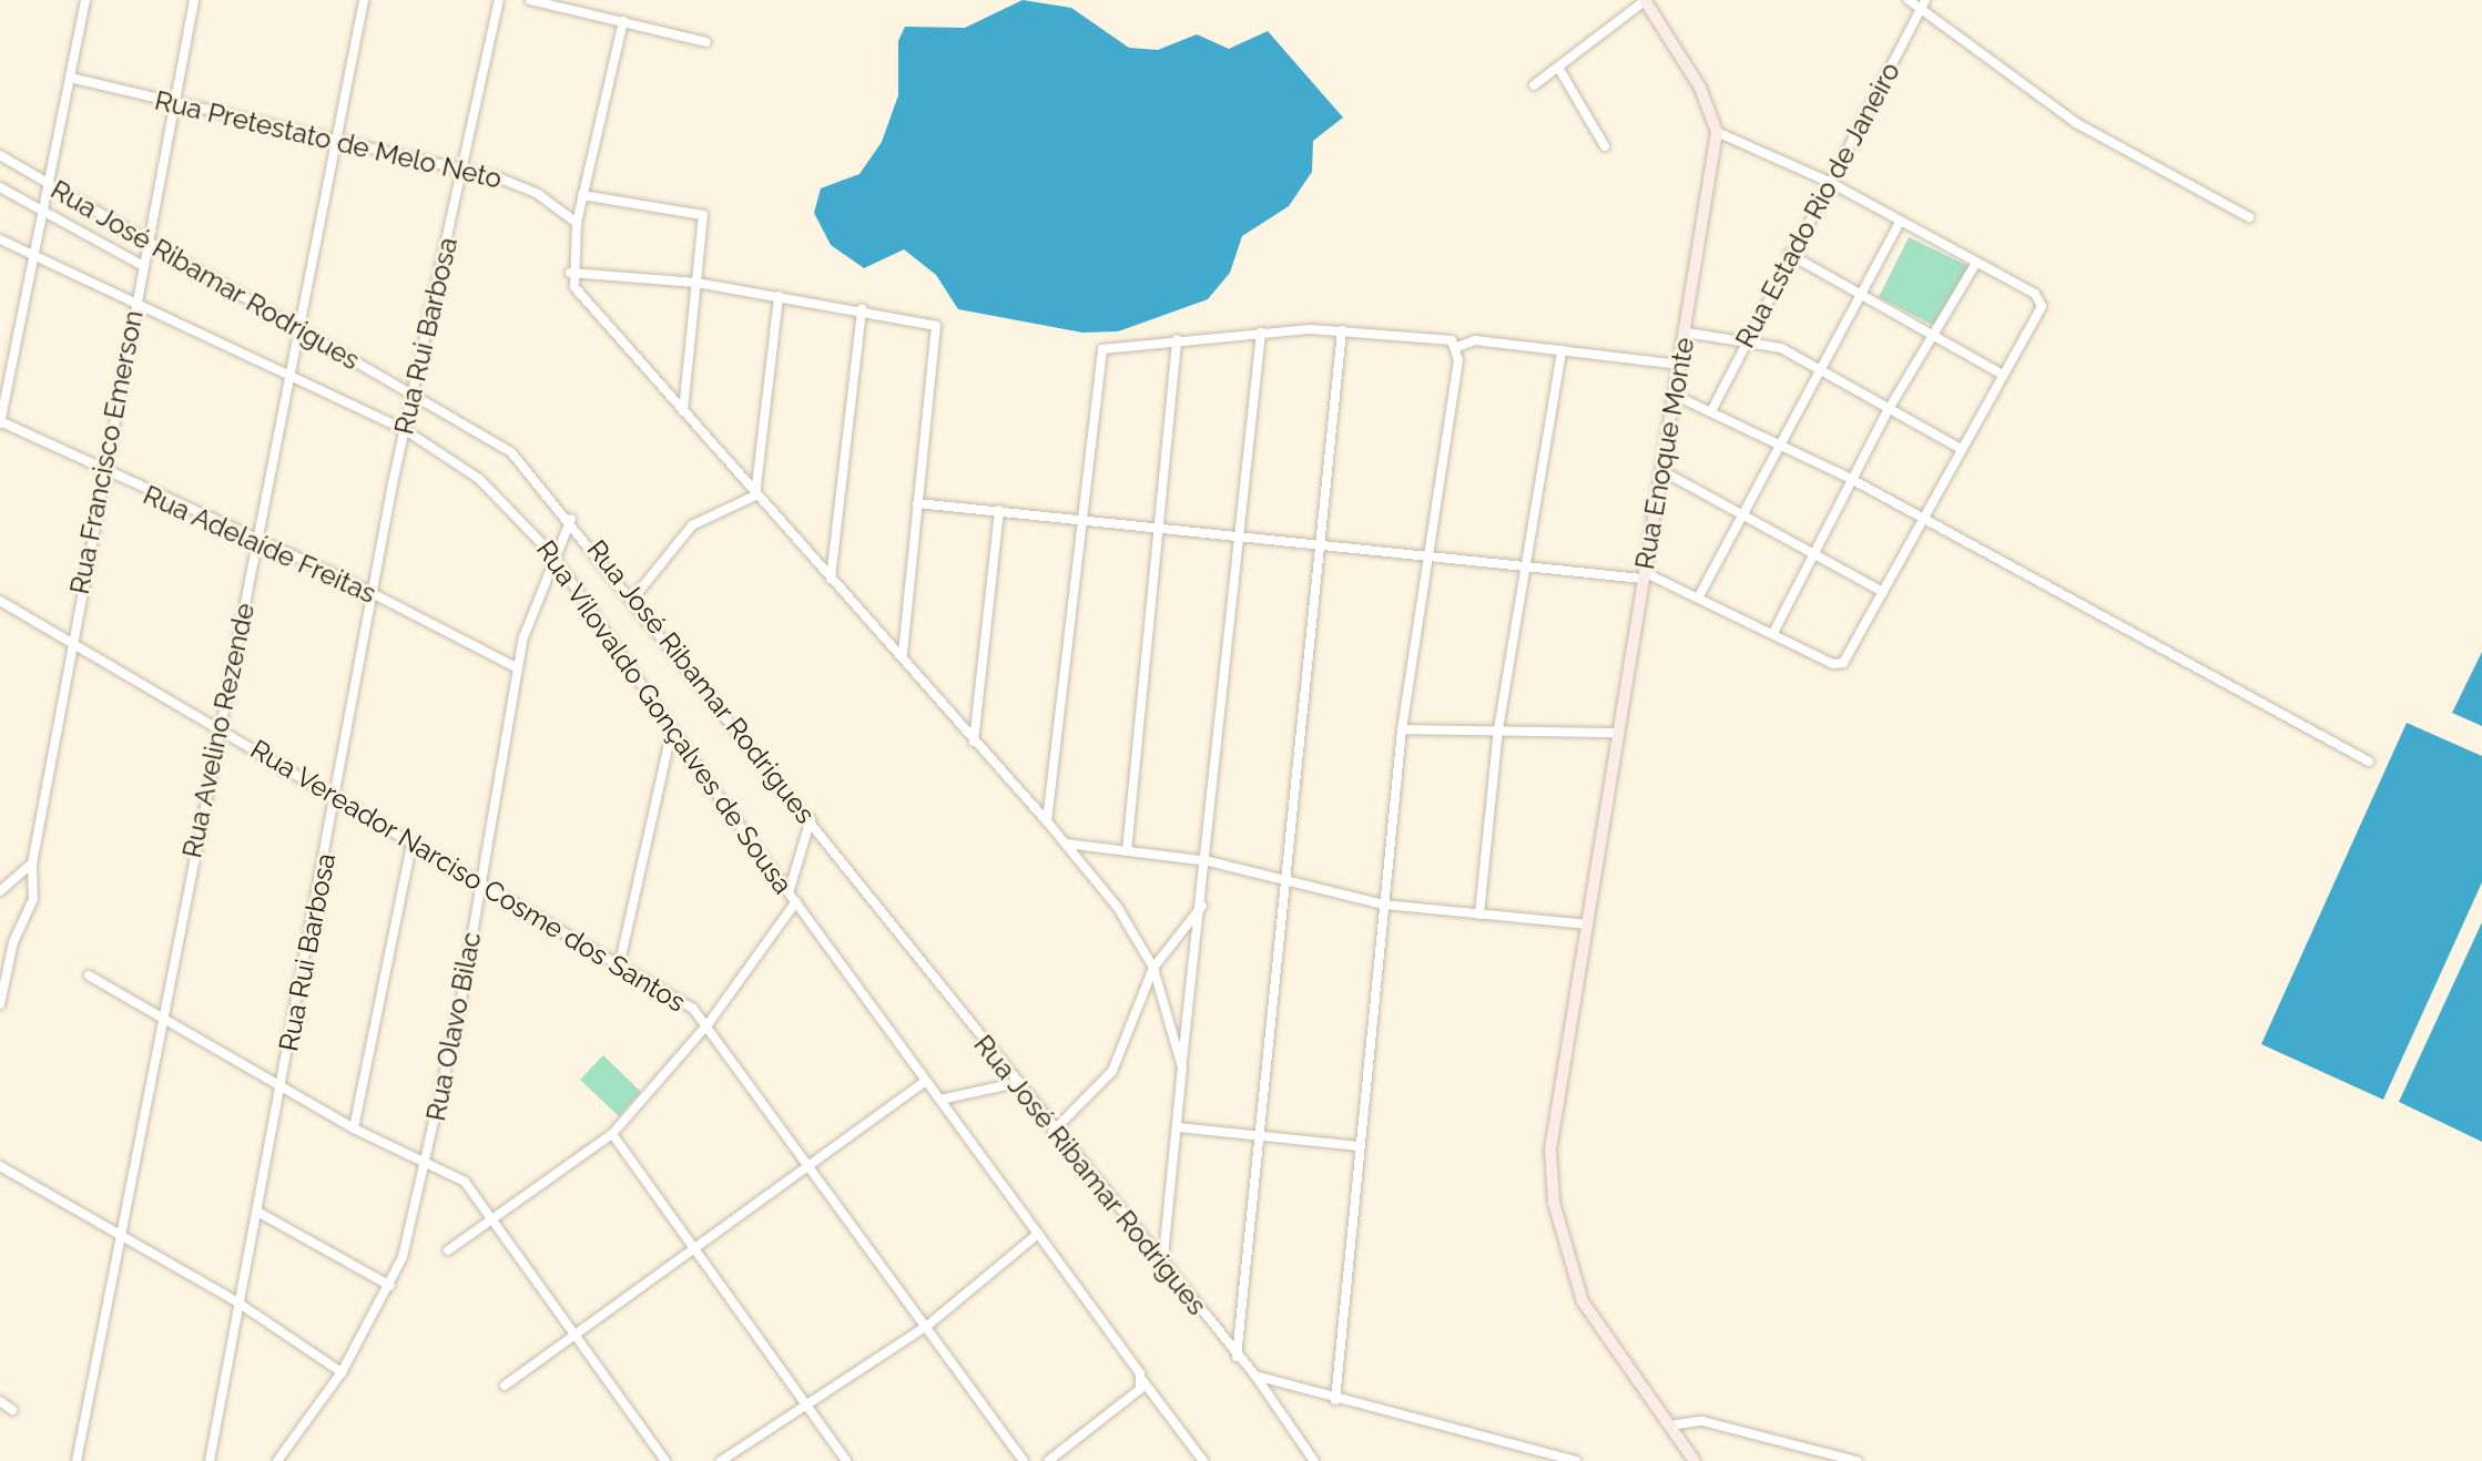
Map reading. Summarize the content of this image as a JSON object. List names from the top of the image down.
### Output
{
  "streets": {
    "main road": ["Rua Enoque Monte"],
    "street": [
      "Rua Pretestato de Melo Neto",
      "Rua Estado Rio de Janeiro",
      "Rua José Ribamar Rodrigues",
      "Rua Rui Barbosa",
      "Rua Francisco Emerson",
      "Rua Adelaíde Freitas",
      "Rua Vilovaldo Gonçalves de Sousa",
      "Rua Avelino Rezende",
      "Rua Vereador Narciso Cosme dos Santos",
      "Rua Olavo Bilac"
    ]
  },
  "crossings": [
    ["Rua Pretestato de Melo Neto", "Rua Rui Barbosa"],
    ["Rua Pretestato de Melo Neto", "Rua Francisco Emerson"],
    ["Rua Pretestato de Melo Neto", "Rua Avelino Rezende"],
    ["Rua José Ribamar Rodrigues", "Rua Rui Barbosa"],
    ["Rua José Ribamar Rodrigues", "Rua Francisco Emerson"],
    ["Rua José Ribamar Rodrigues", "Rua Avelino Rezende"],
    ["Rua José Ribamar Rodrigues", "Rua Olavo Bilac"],
    ["Rua Rui Barbosa", "Rua Adelaíde Freitas"],
    ["Rua Rui Barbosa", "Rua Vilovaldo Gonçalves de Sousa"],
    ["Rua Rui Barbosa", "Rua Vereador Narciso Cosme dos Santos"],
    ["Rua Francisco Emerson", "Rua Adelaíde Freitas"],
    ["Rua Francisco Emerson", "Rua Vilovaldo Gonçalves de Sousa"],
    ["Rua Francisco Emerson", "Rua Vereador Narciso Cosme dos Santos"],
    ["Rua Adelaíde Freitas", "Rua Avelino Rezende"],
    ["Rua Adelaíde Freitas", "Rua Olavo Bilac"],
    ["Rua Vilovaldo Gonçalves de Sousa", "Rua Avelino Rezende"],
    ["Rua Vilovaldo Gonçalves de Sousa", "Rua Olavo Bilac"],
    ["Rua Avelino Rezende", "Rua Vereador Narciso Cosme dos Santos"],
    ["Rua Vereador Narciso Cosme dos Santos", "Rua Olavo Bilac"]
  ]
}
